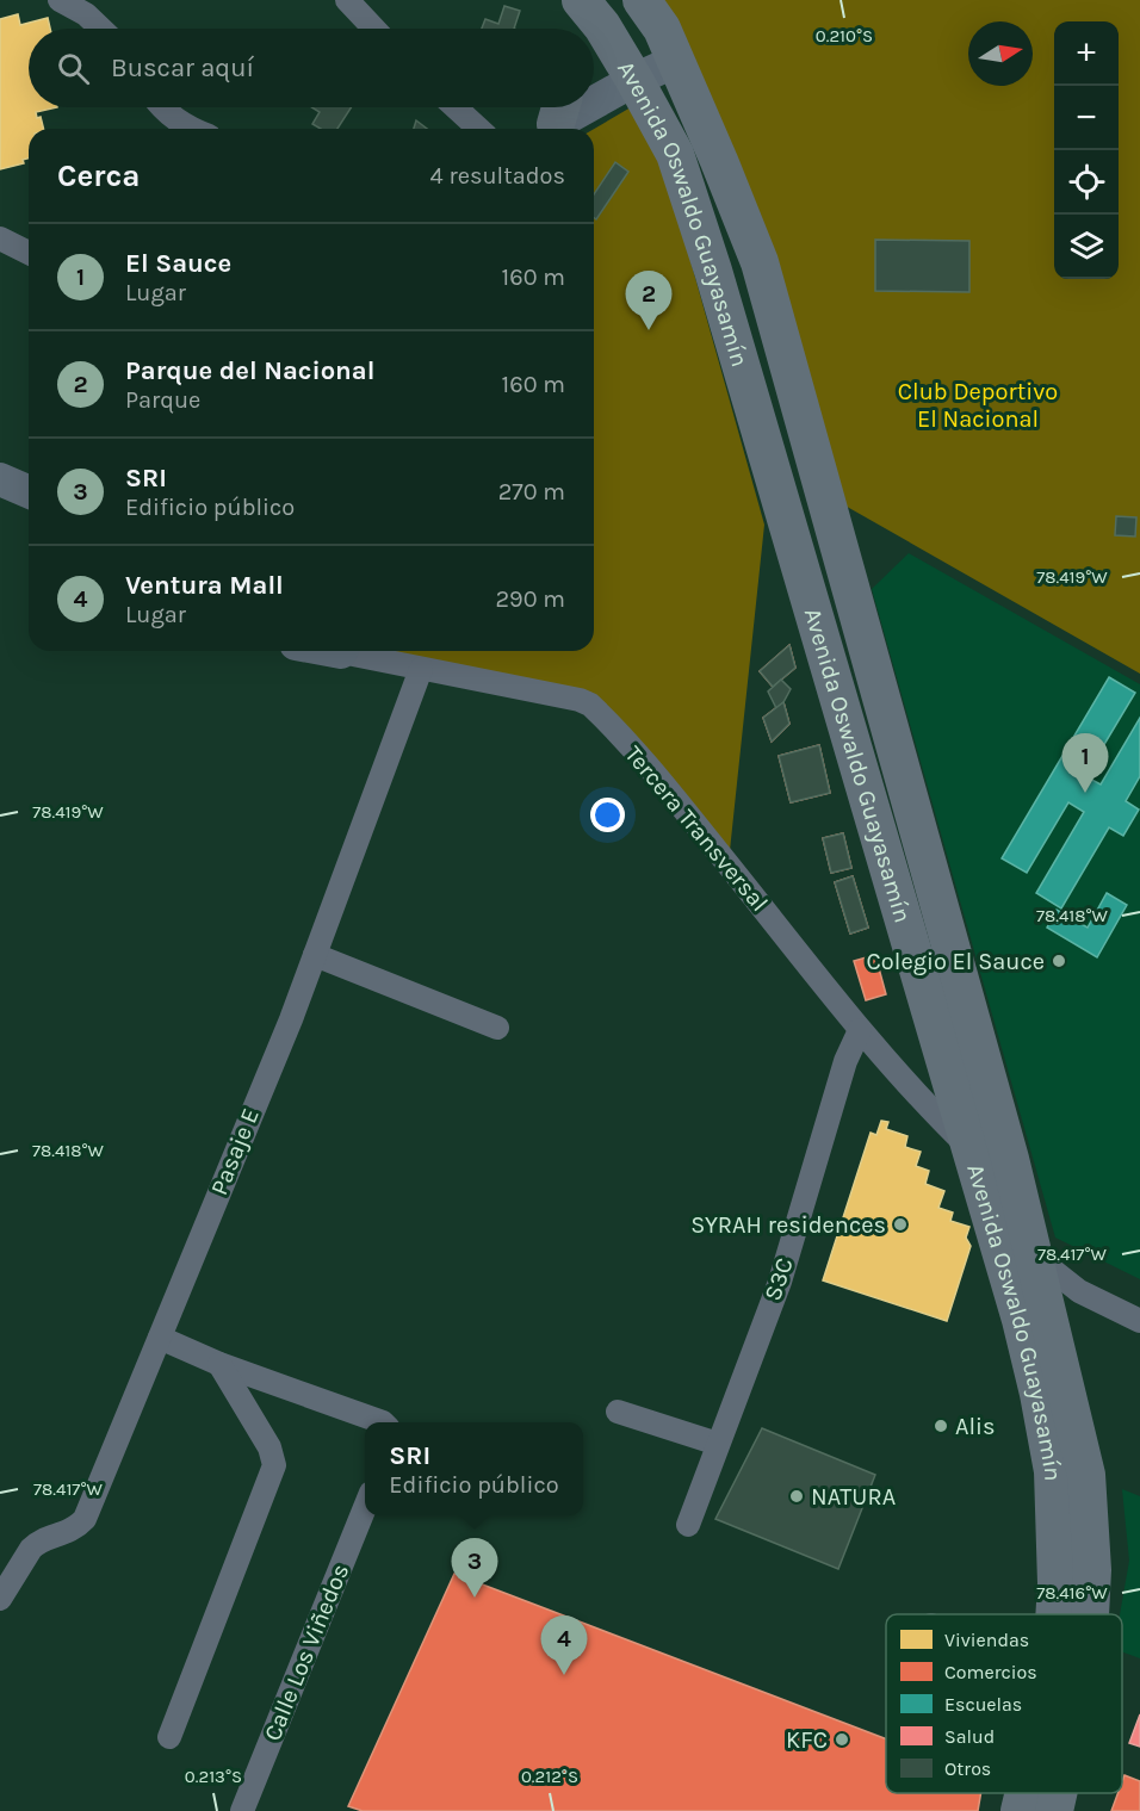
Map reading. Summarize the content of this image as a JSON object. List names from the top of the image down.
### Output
{
  "streets": {
    "main road": ["Avenida Oswaldo Guayasamín"],
    "street": [
      "Tercera Transversal",
      "Pasaje E",
      "S3C",
      "Calle Los Viñedos"
    ]
  },
  "crossings": [
    ["Avenida Oswaldo Guayasamín", "Tercera Transversal"],
    ["Tercera Transversal", "Pasaje E"],
    ["Tercera Transversal", "S3C"]
  ],
  "parks": ["Club Deportivo El Nacional"],
  "places": [
    "Colegio El Sauce",
    "SYRAH residences",
    "Alis",
    "NATURA",
    "KFC"
  ],
  "legend": [
    "Viviendas",
    "Comercios",
    "Escuelas",
    "Salud",
    "Otros"
  ],
  "north": "right",
  "page": {
    "map_buttons": ["+", "−"],
    "search": "Buscar aquí",
    "heading": ["Cerca", "4 resultados"],
    "list": [
      {
        "mark": "1",
        "name": "El Sauce",
        "note": "Lugar",
        "value": "160 m"
      },
      {
        "mark": "2",
        "name": "Parque del Nacional",
        "note": "Parque",
        "value": "160 m"
      },
      {
        "mark": "3",
        "name": "SRI",
        "note": "Edificio público",
        "value": "270 m"
      },
      {
        "mark": "4",
        "name": "Ventura Mall",
        "note": "Lugar",
        "value": "290 m"
      }
    ],
    "pins": [
      "2",
      "1",
      "3",
      "4"
    ],
    "popup": ["SRI", "Edificio público"]
  },
  "coordinates": [
    "0.210°S",
    "78.419°W",
    "78.418°W",
    "78.417°W",
    "78.416°W",
    "0.213°S",
    "0.212°S"
  ]
}
